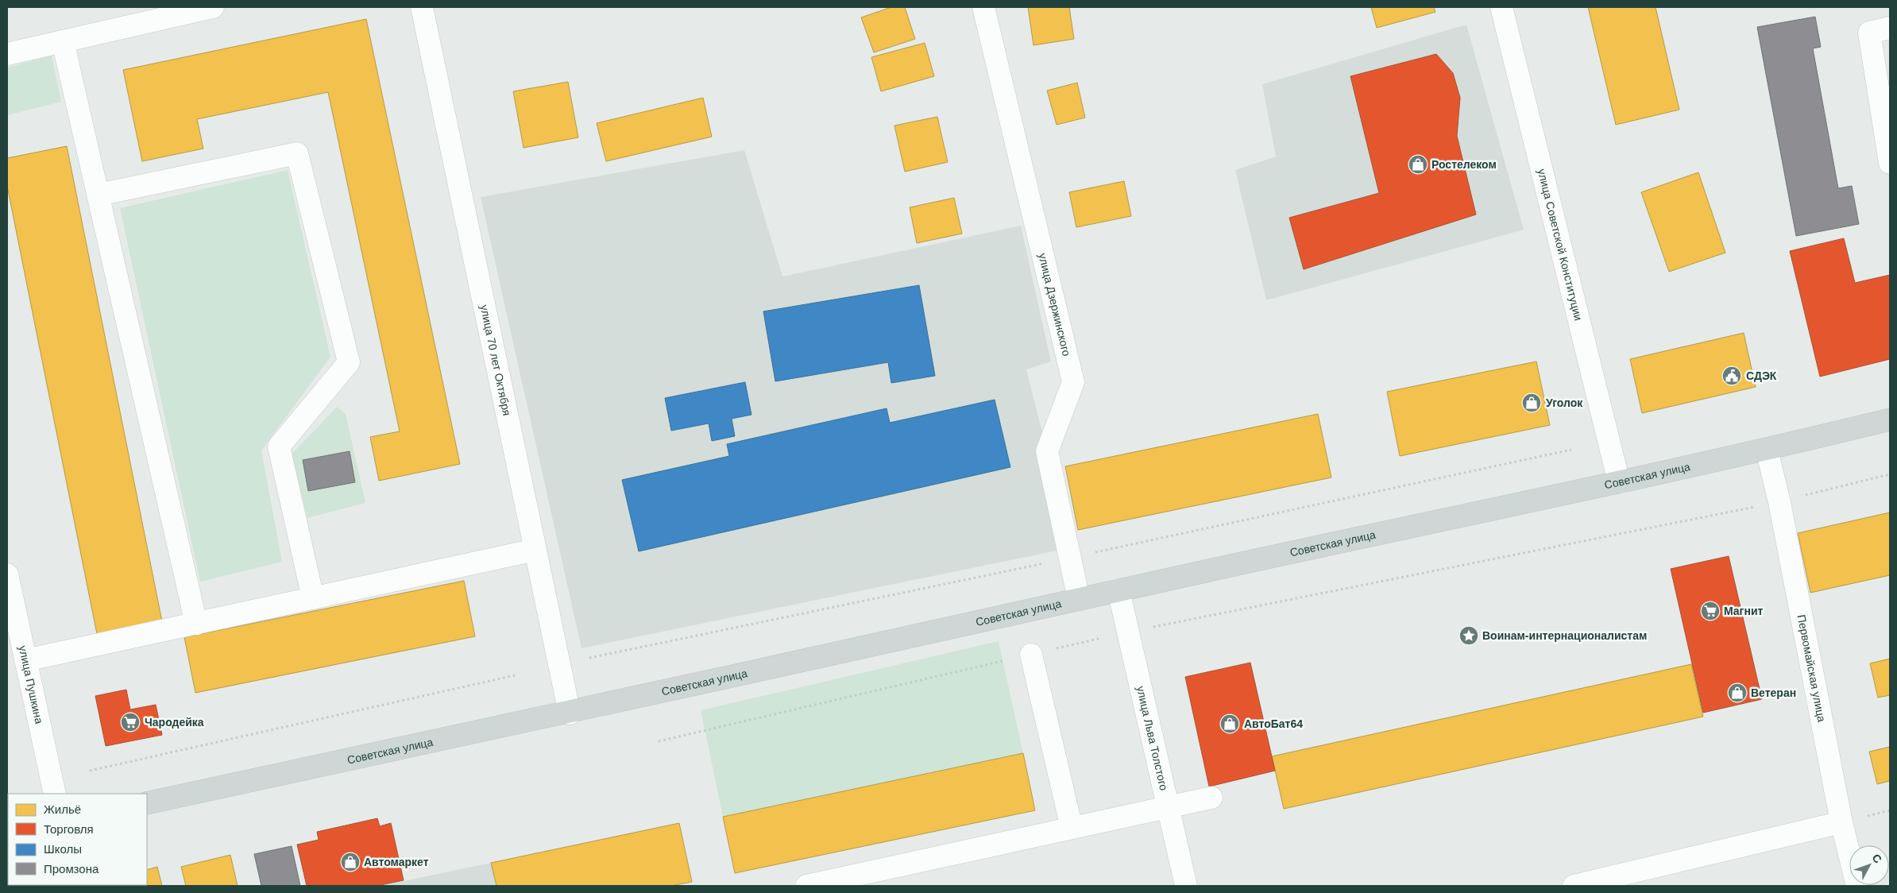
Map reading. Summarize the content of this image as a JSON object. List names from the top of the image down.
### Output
{
  "streets": {
    "main road": ["Советская улица"],
    "street": [
      "улица Советской Конституции",
      "улица Дзержинского",
      "улица 70 лет Октября",
      "Первомайская улица",
      "улица Пушкина",
      "улица Льва Толстого"
    ]
  },
  "crossings": [
    ["улица Советской Конституции", "Советская улица"],
    ["улица Дзержинского", "Советская улица"],
    ["улица 70 лет Октября", "Советская улица"],
    ["Советская улица", "Первомайская улица"],
    ["Советская улица", "улица Льва Толстого"]
  ],
  "places": {
    "shop": [
      "Ростелеком",
      "Уголок",
      "Ветеран",
      "АвтоБат64",
      "Автомаркет"
    ],
    "public building": ["СДЭК"],
    "supermarket": ["Магнит", "Чародейка"],
    "place": ["Воинам-интернационалистам"]
  },
  "legend": [
    "Жильё",
    "Торговля",
    "Школы",
    "Промзона"
  ],
  "north": "top right"
}
